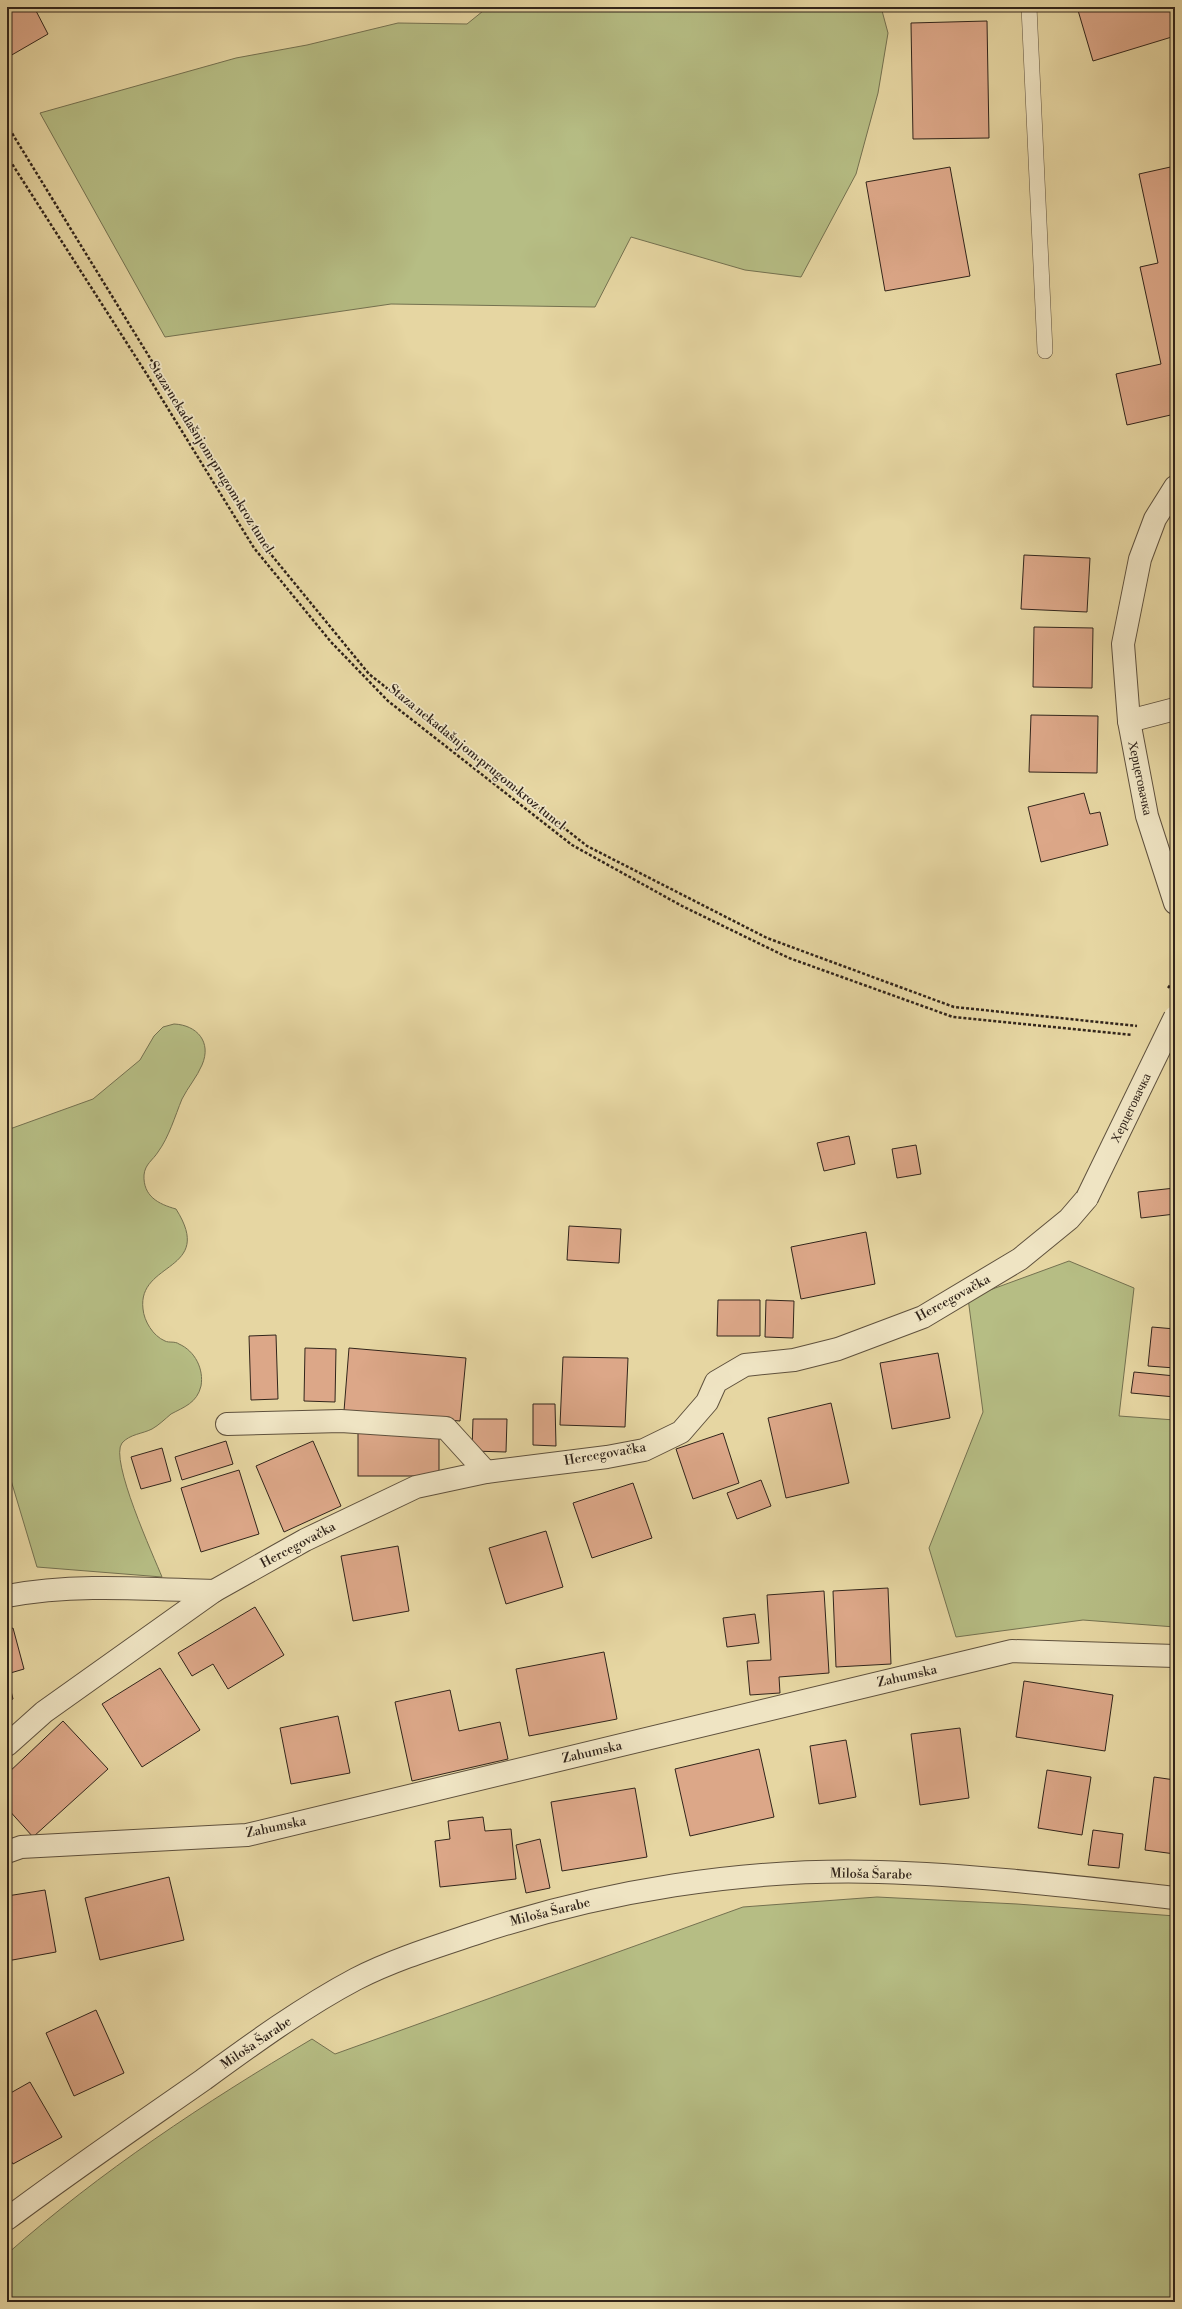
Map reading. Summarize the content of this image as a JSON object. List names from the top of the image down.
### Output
{
  "streets": {
    "street": [
      "Херцеговачка",
      "Hercegovačka",
      "Zahumska",
      "Miloša Šarabe"
    ],
    "path": ["Staza nekadašnjom prugom kroz tunel"]
  },
  "crossings": [
    ["Херцеговачка", "Hercegovačka"]
  ]
}
